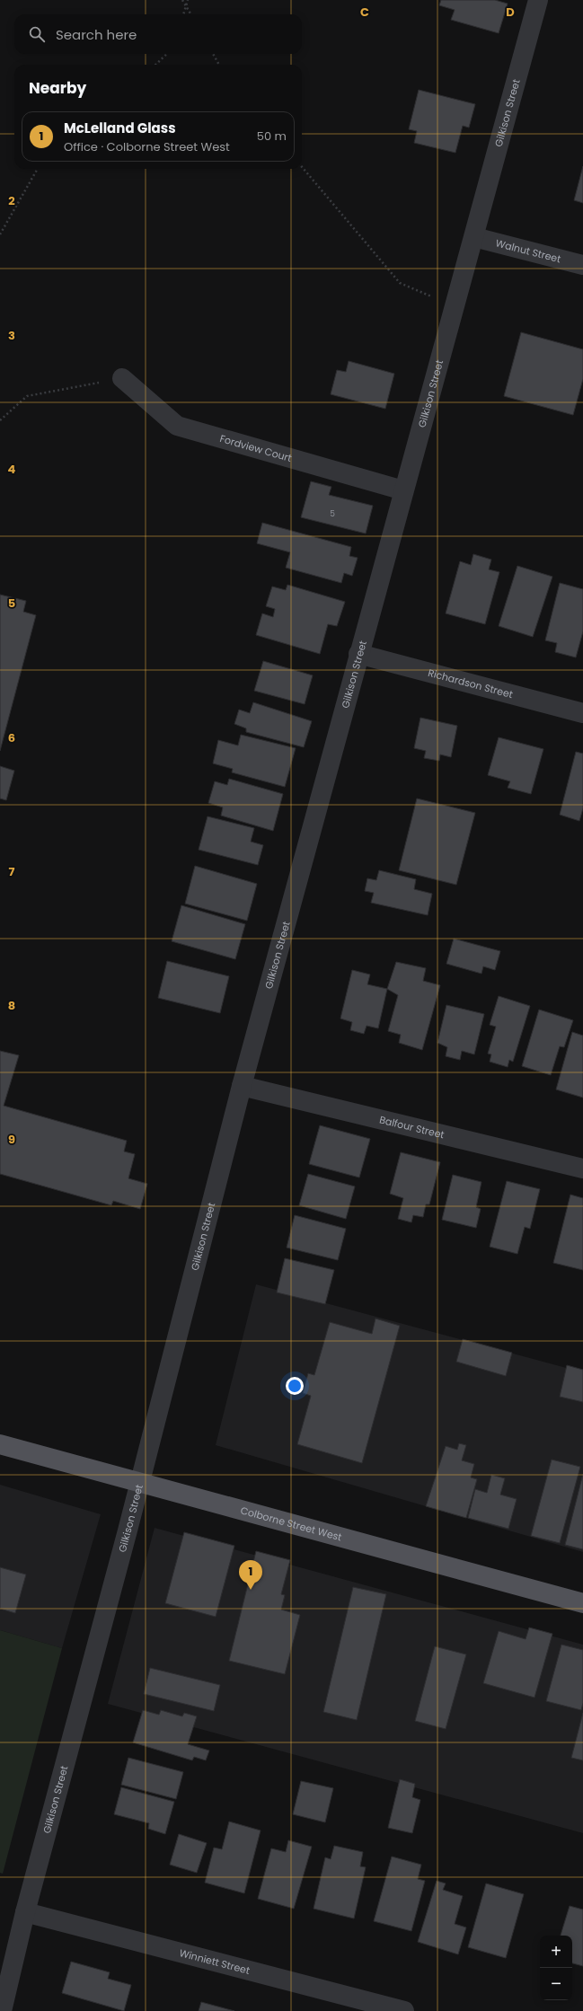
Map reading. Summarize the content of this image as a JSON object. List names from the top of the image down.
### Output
{
  "streets": {
    "main road": ["Colborne Street West"],
    "street": [
      "Gilkison Street",
      "Walnut Street",
      "Fordview Court",
      "Richardson Street",
      "Balfour Street",
      "Winniett Street"
    ]
  },
  "crossings": [
    ["Gilkison Street", "Walnut Street"],
    ["Gilkison Street", "Fordview Court"],
    ["Gilkison Street", "Richardson Street"],
    ["Gilkison Street", "Balfour Street"],
    ["Gilkison Street", "Colborne Street West"],
    ["Gilkison Street", "Winniett Street"]
  ],
  "house_numbers": ["5"],
  "page": {
    "search": "Search here",
    "heading": "Nearby",
    "list": [
      {
        "mark": "1",
        "name": "McLelland Glass",
        "note": "Office · Colborne Street West",
        "value": "50 m"
      }
    ],
    "pins": "1",
    "map_buttons": ["+", "−"]
  },
  "grid": {
    "columns": ["C", "D"],
    "rows": [
      "2",
      "3",
      "4",
      "5",
      "6",
      "7",
      "8",
      "9"
    ]
  }
}
